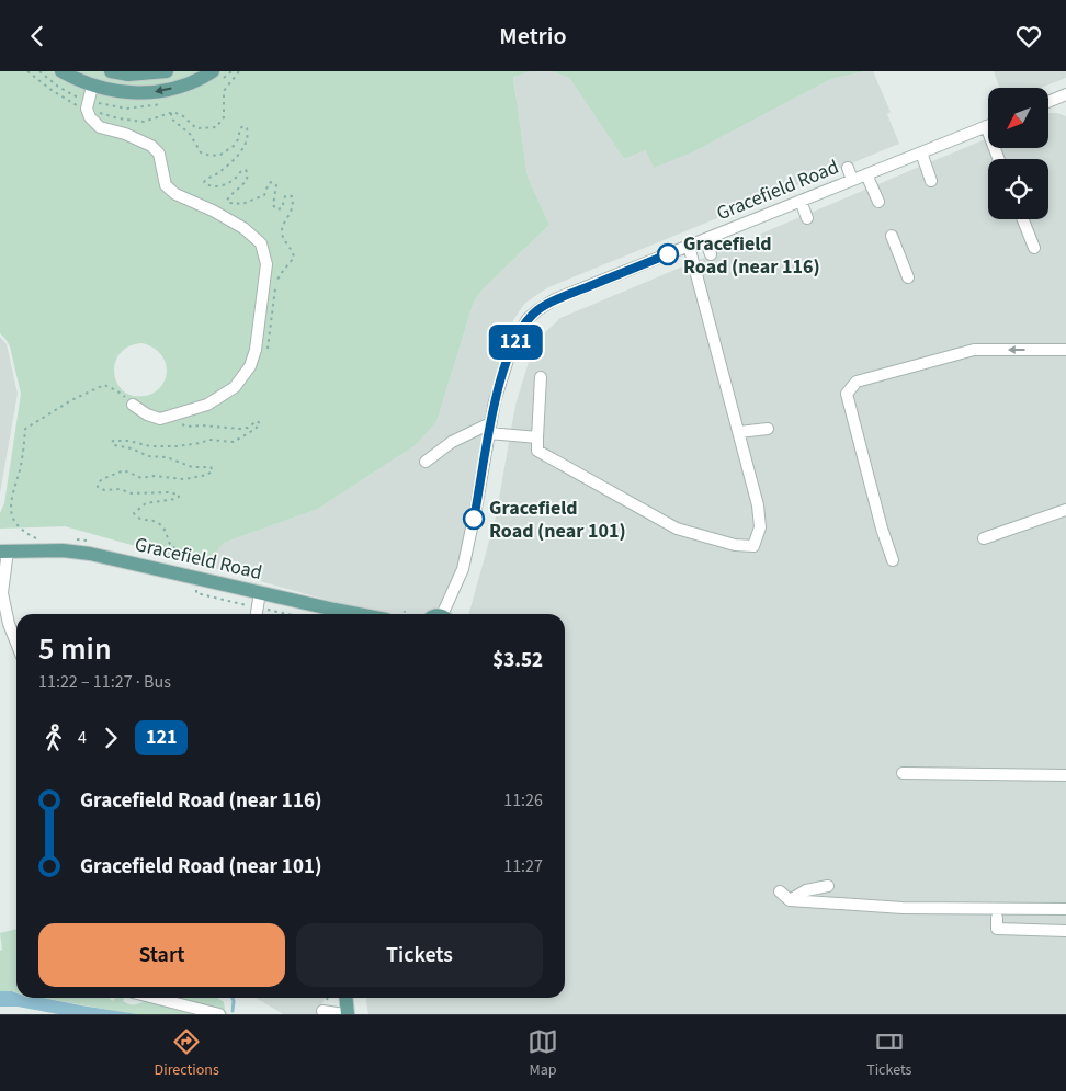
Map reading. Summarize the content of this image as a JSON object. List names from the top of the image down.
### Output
{
  "streets": {
    "main road": ["Gracefield Road"]
  },
  "places": ["Gracefield Road (near 116)", "Gracefield Road (near 101)"],
  "lines": ["bus line 121"],
  "north": "bottom left",
  "page": {
    "header": "Metrio",
    "on_map": "121",
    "heading": ["5 min", "11:22 – 11:27 · Bus", "$3.52"],
    "legs": ["4", "121"],
    "list": [
      {
        "name": "Gracefield Road (near 116)",
        "value": "11:26"
      },
      {
        "name": "Gracefield Road (near 101)",
        "value": "11:27"
      }
    ],
    "buttons": ["Start", "Tickets"],
    "tabs": ["Directions", "Map", "Tickets"]
  }
}
